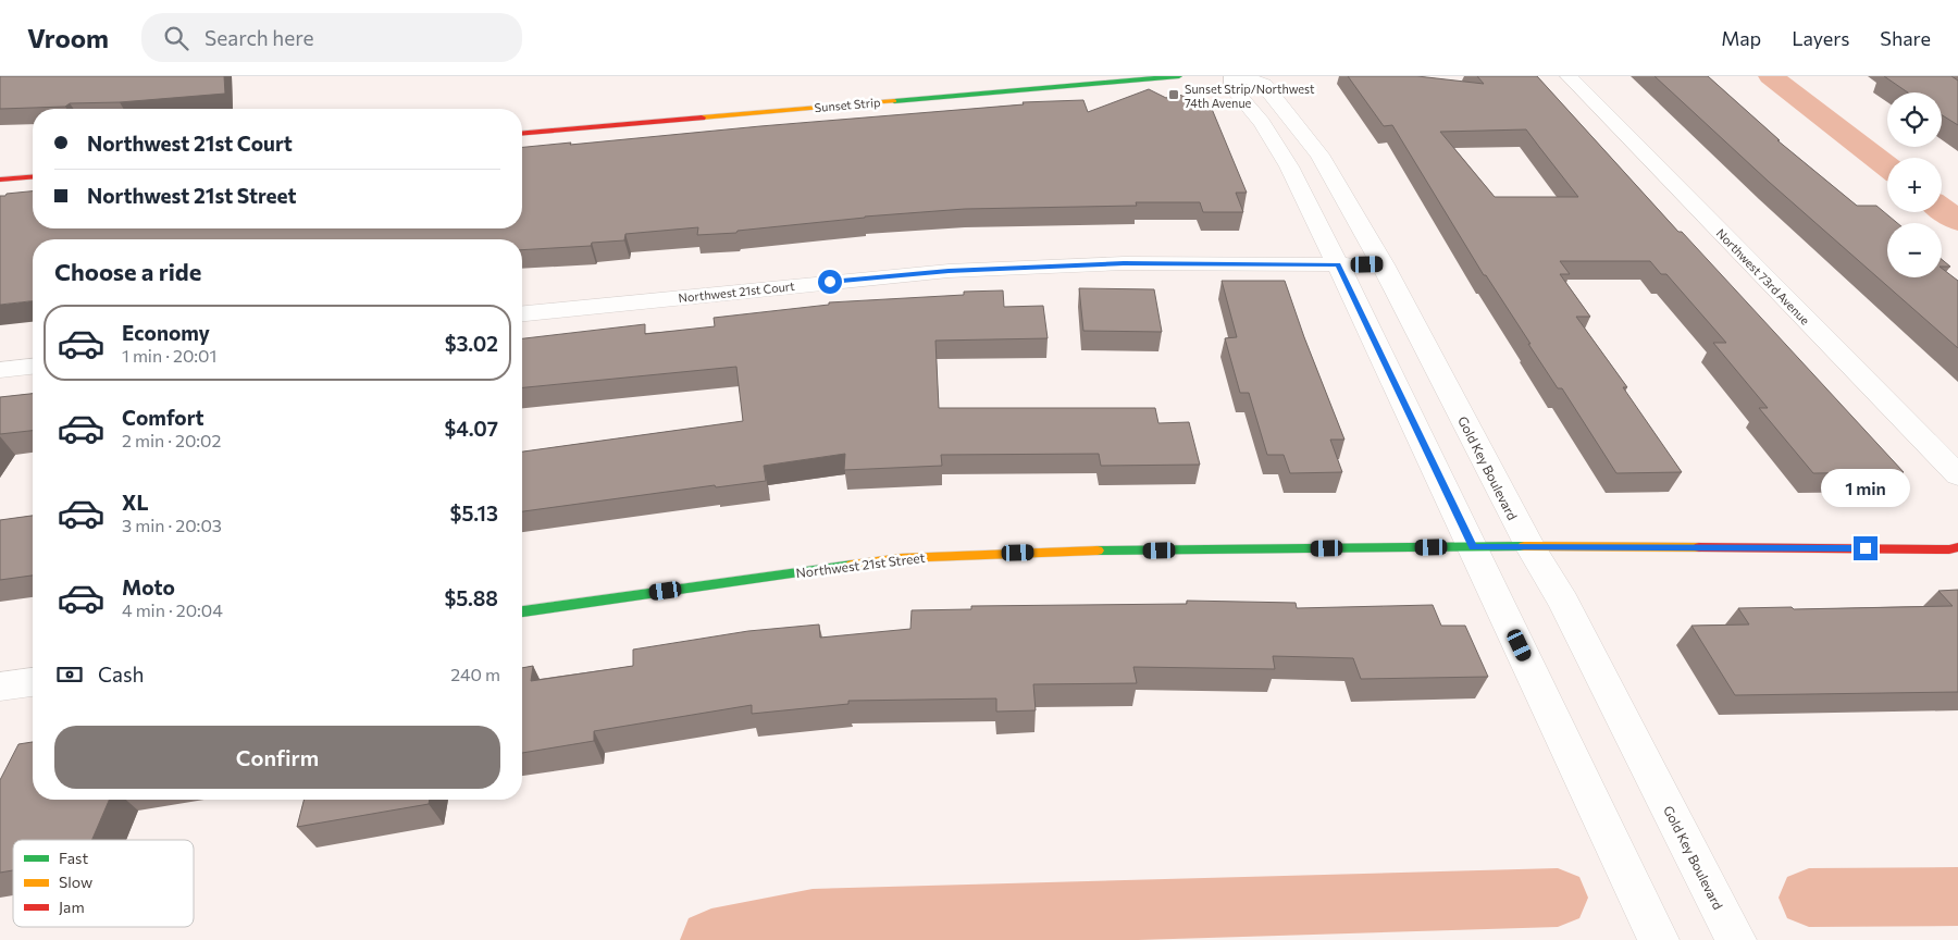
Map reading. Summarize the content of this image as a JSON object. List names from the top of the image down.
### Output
{
  "streets": {
    "street": [
      "Sunset Strip",
      "Northwest 73rd Avenue",
      "Northwest 21st Court",
      "Gold Key Boulevard",
      "Northwest 21st Street"
    ]
  },
  "crossings": [
    ["Northwest 21st Court", "Gold Key Boulevard"],
    ["Gold Key Boulevard", "Northwest 21st Street"]
  ],
  "places": {
    "transit": ["Sunset Strip/Northwest 74th Avenue"]
  },
  "legend": ["Fast", "Slow", "Jam"],
  "page": {
    "header": "Vroom",
    "search": "Search here",
    "nav": ["Map", "Layers", "Share"],
    "map_buttons": ["+", "−"],
    "banner": ["Northwest 21st Court", "Northwest 21st Street"],
    "heading": "Choose a ride",
    "list": [
      {
        "name": "Economy",
        "note": "1 min · 20:01",
        "value": "$3.02"
      },
      {
        "name": "Comfort",
        "note": "2 min · 20:02",
        "value": "$4.07"
      },
      {
        "name": "XL",
        "note": "3 min · 20:03",
        "value": "$5.13"
      },
      {
        "name": "Moto",
        "note": "4 min · 20:04",
        "value": "$5.88"
      }
    ],
    "bubble": "1 min",
    "pay": ["Cash", "240 m"],
    "buttons": "Confirm"
  }
}
